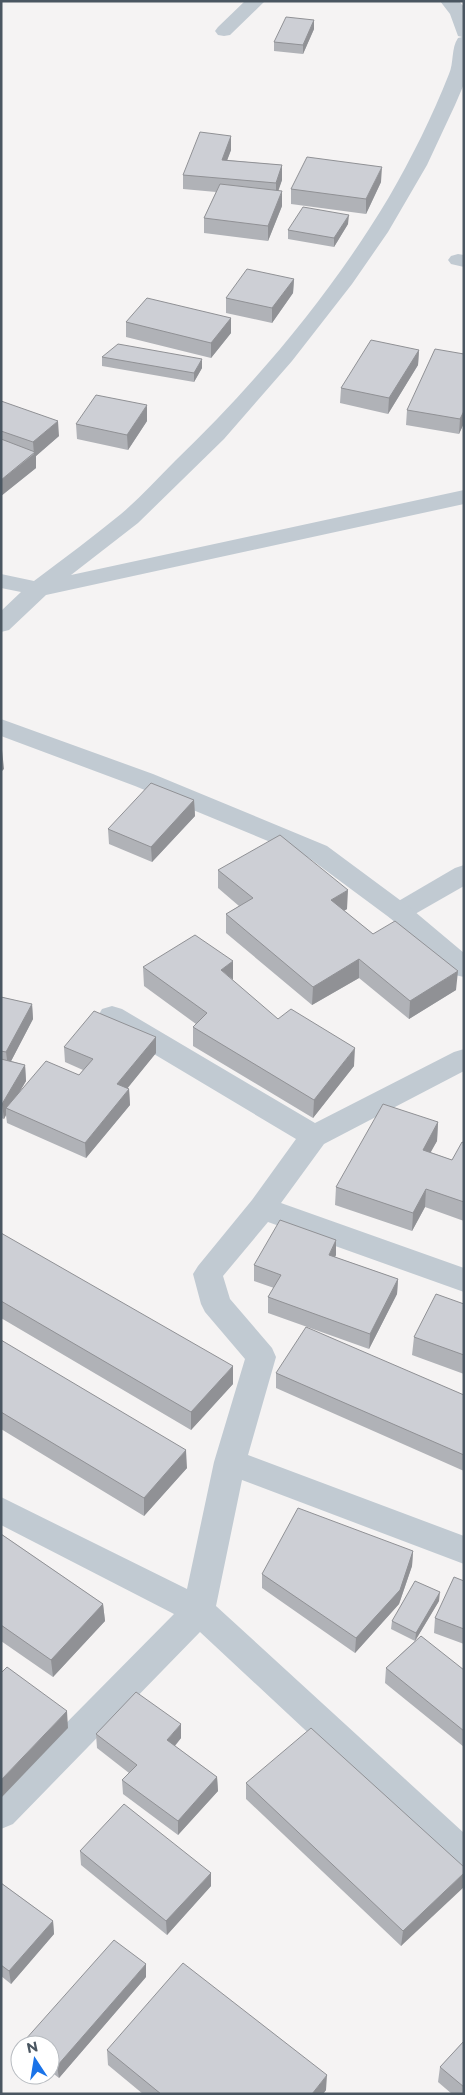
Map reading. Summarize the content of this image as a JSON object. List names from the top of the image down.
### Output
{
  "north": "top"
}
